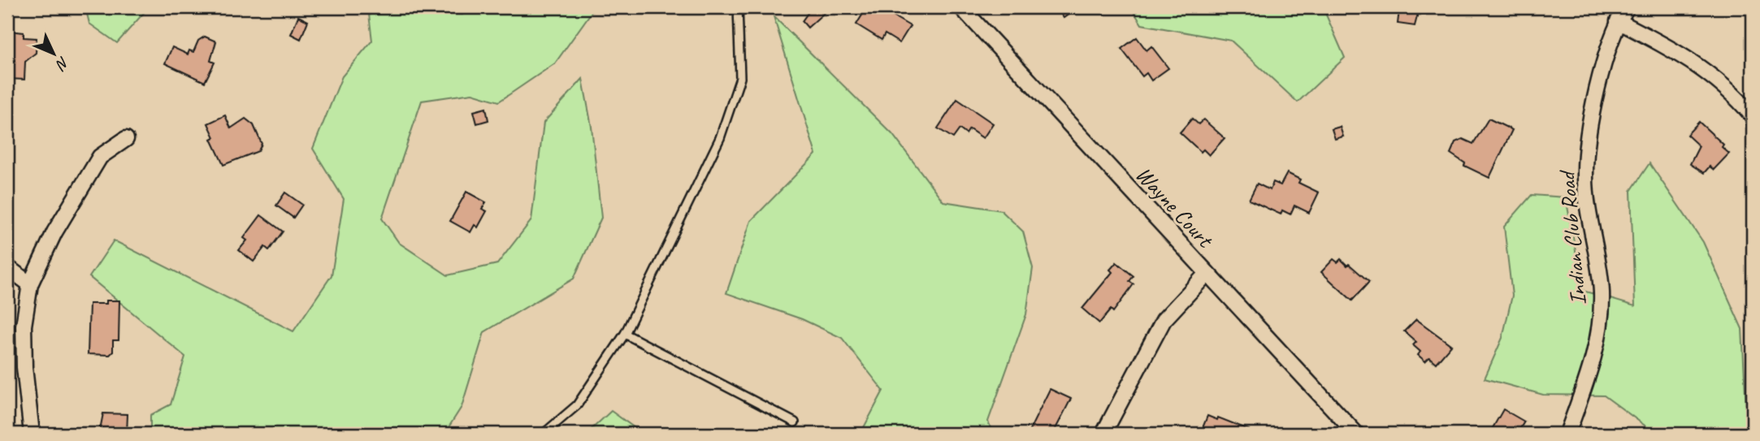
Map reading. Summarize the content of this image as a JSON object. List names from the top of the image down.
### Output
{
  "streets": {
    "street": ["Wayne Court", "Indian Club Road"]
  },
  "north": "bottom right"
}
